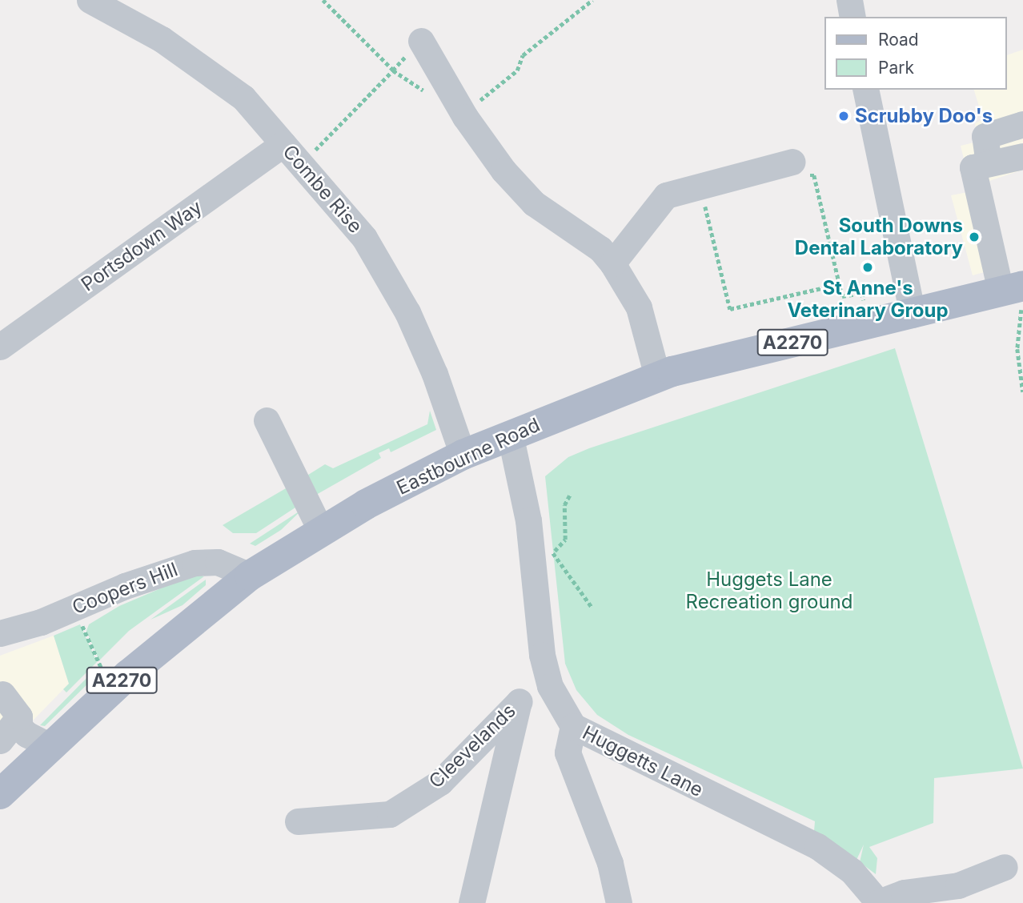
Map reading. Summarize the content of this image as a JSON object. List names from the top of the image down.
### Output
{
  "streets": {
    "main road": ["A2270", "Eastbourne Road"],
    "street": [
      "Combe Rise",
      "Portsdown Way",
      "Coopers Hill",
      "Cleevelands",
      "Huggetts Lane"
    ]
  },
  "crossings": [
    ["Combe Rise", "Portsdown Way"],
    ["Combe Rise", "Eastbourne Road"],
    ["Eastbourne Road", "Coopers Hill"],
    ["Eastbourne Road", "Huggetts Lane"],
    ["Cleevelands", "Huggetts Lane"]
  ],
  "parks": ["Huggets Lane Recreation ground"],
  "places": ["Scrubby Doo's", "South Downs Dental Laboratory", "St Anne's Veterinary Group"],
  "legend": ["Road", "Park"]
}
